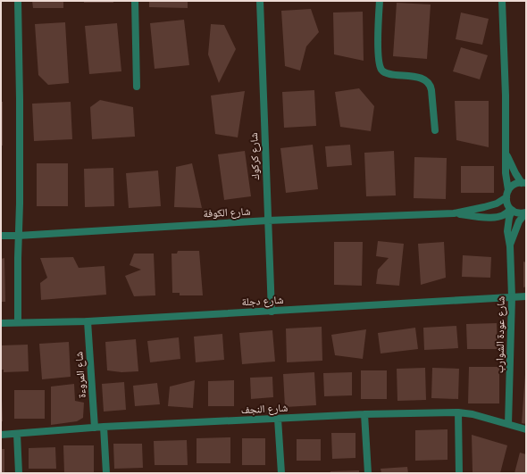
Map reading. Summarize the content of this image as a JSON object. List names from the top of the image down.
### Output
{
  "streets": {
    "street": [
      "شارع كركوك",
      "شارع الكوفة",
      "شارع دجلة",
      "شارع عودة الشوارب",
      "شاع المروءة",
      "شارع النجف"
    ]
  },
  "crossings": [
    ["شارع كركوك", "شارع الكوفة"],
    ["شارع كركوك", "شارع دجلة"],
    ["شارع الكوفة", "شارع عودة الشوارب"],
    ["شارع دجلة", "شارع عودة الشوارب"],
    ["شارع دجلة", "شاع المروءة"],
    ["شارع عودة الشوارب", "شارع النجف"],
    ["شاع المروءة", "شارع النجف"]
  ]
}
